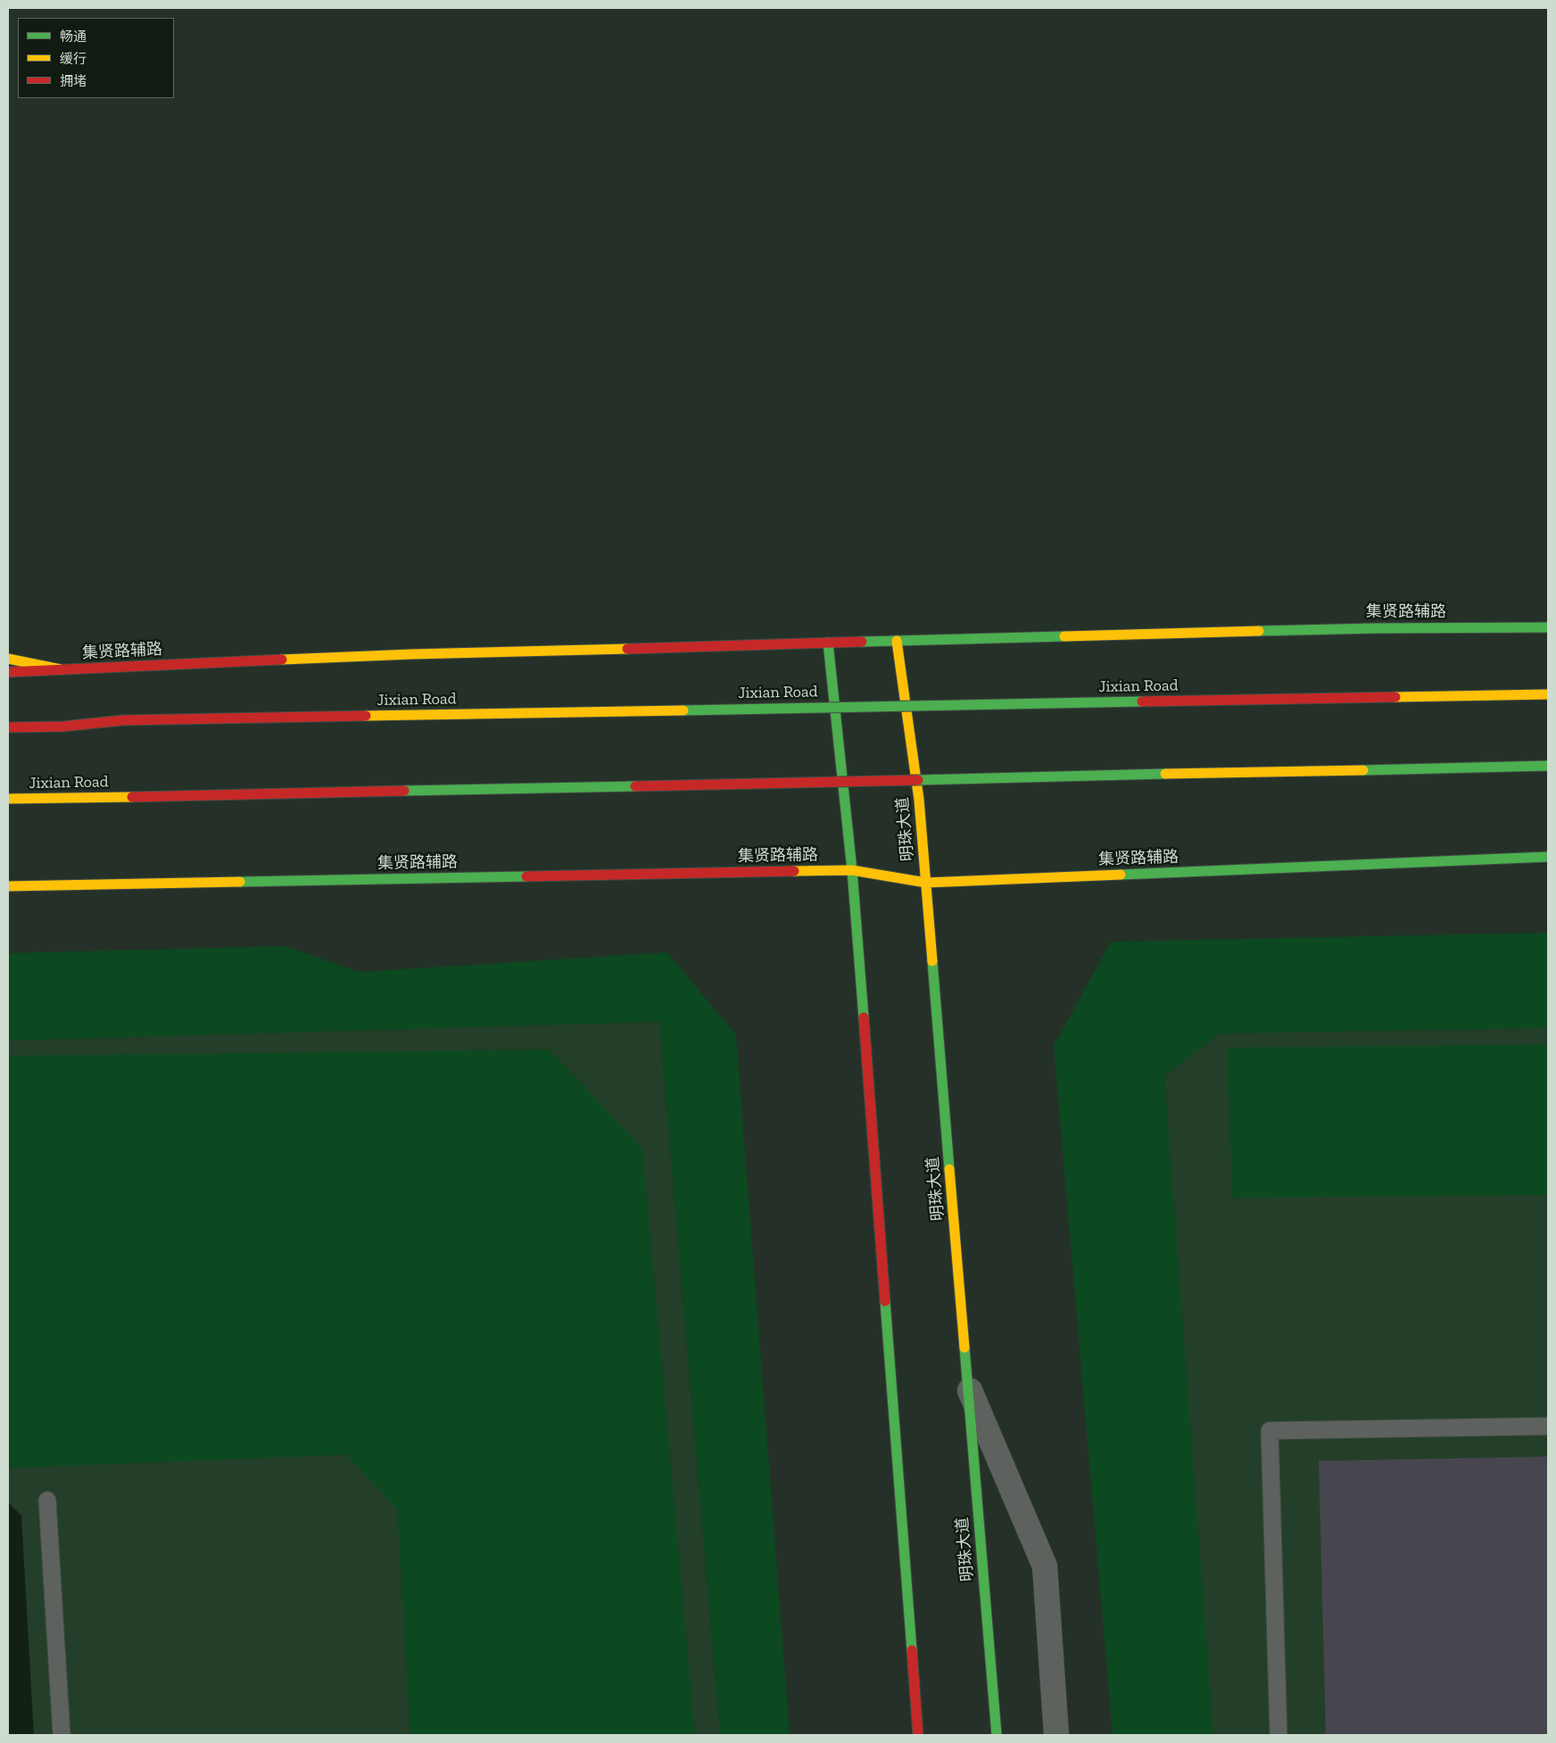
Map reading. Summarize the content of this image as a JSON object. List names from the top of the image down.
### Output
{
  "streets": {
    "main road": ["集贤路辅路", "Jixian Road", "明珠大道"]
  },
  "crossings": [
    ["集贤路辅路", "明珠大道"]
  ],
  "legend": ["畅通", "缓行", "拥堵"]
}
